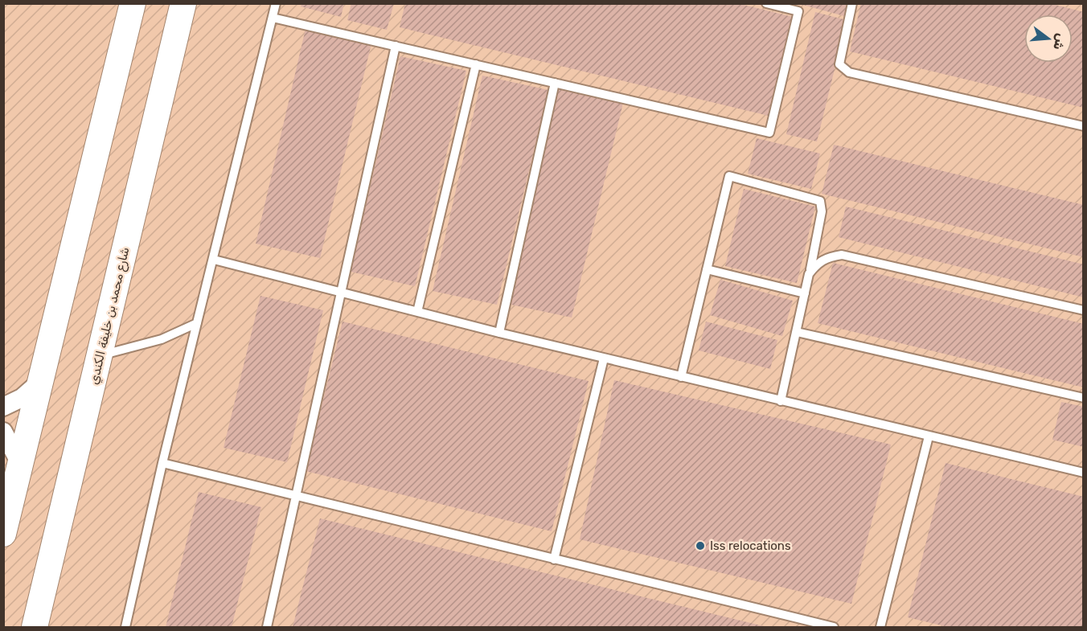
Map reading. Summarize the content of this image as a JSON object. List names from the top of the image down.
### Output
{
  "streets": {
    "main road": ["شارع محمد بن خليفة الكندي"]
  },
  "places": ["Iss relocations"],
  "north": "right"
}
